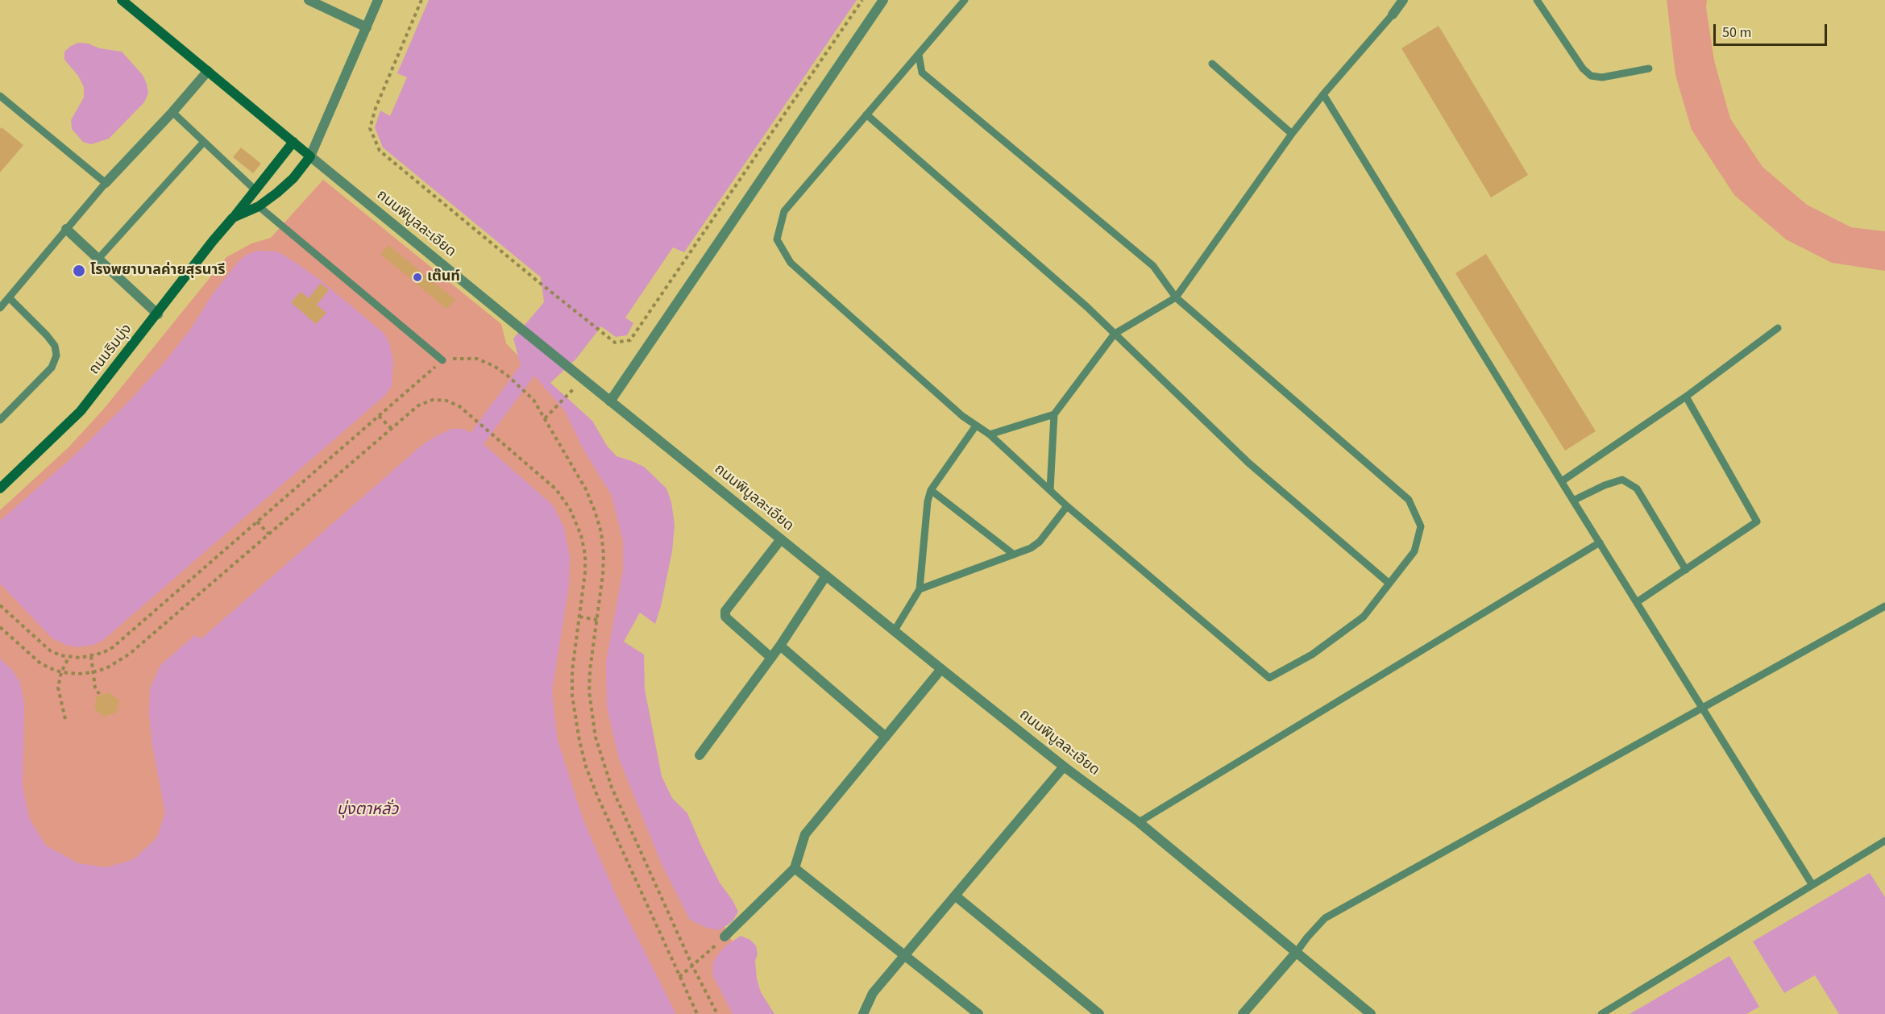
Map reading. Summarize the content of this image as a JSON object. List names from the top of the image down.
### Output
{
  "streets": {
    "main road": ["ถนนพิบูลละเอียด", "ถนนริมบุ่ง"]
  },
  "crossings": [
    ["ถนนพิบูลละเอียด", "ถนนริมบุ่ง"]
  ],
  "water": ["บุ่งตาหลั่ว"],
  "places": ["โรงพยาบาลค่ายสุรนารี", "เต๊นท์"],
  "scale_bar": "50 m"
}
